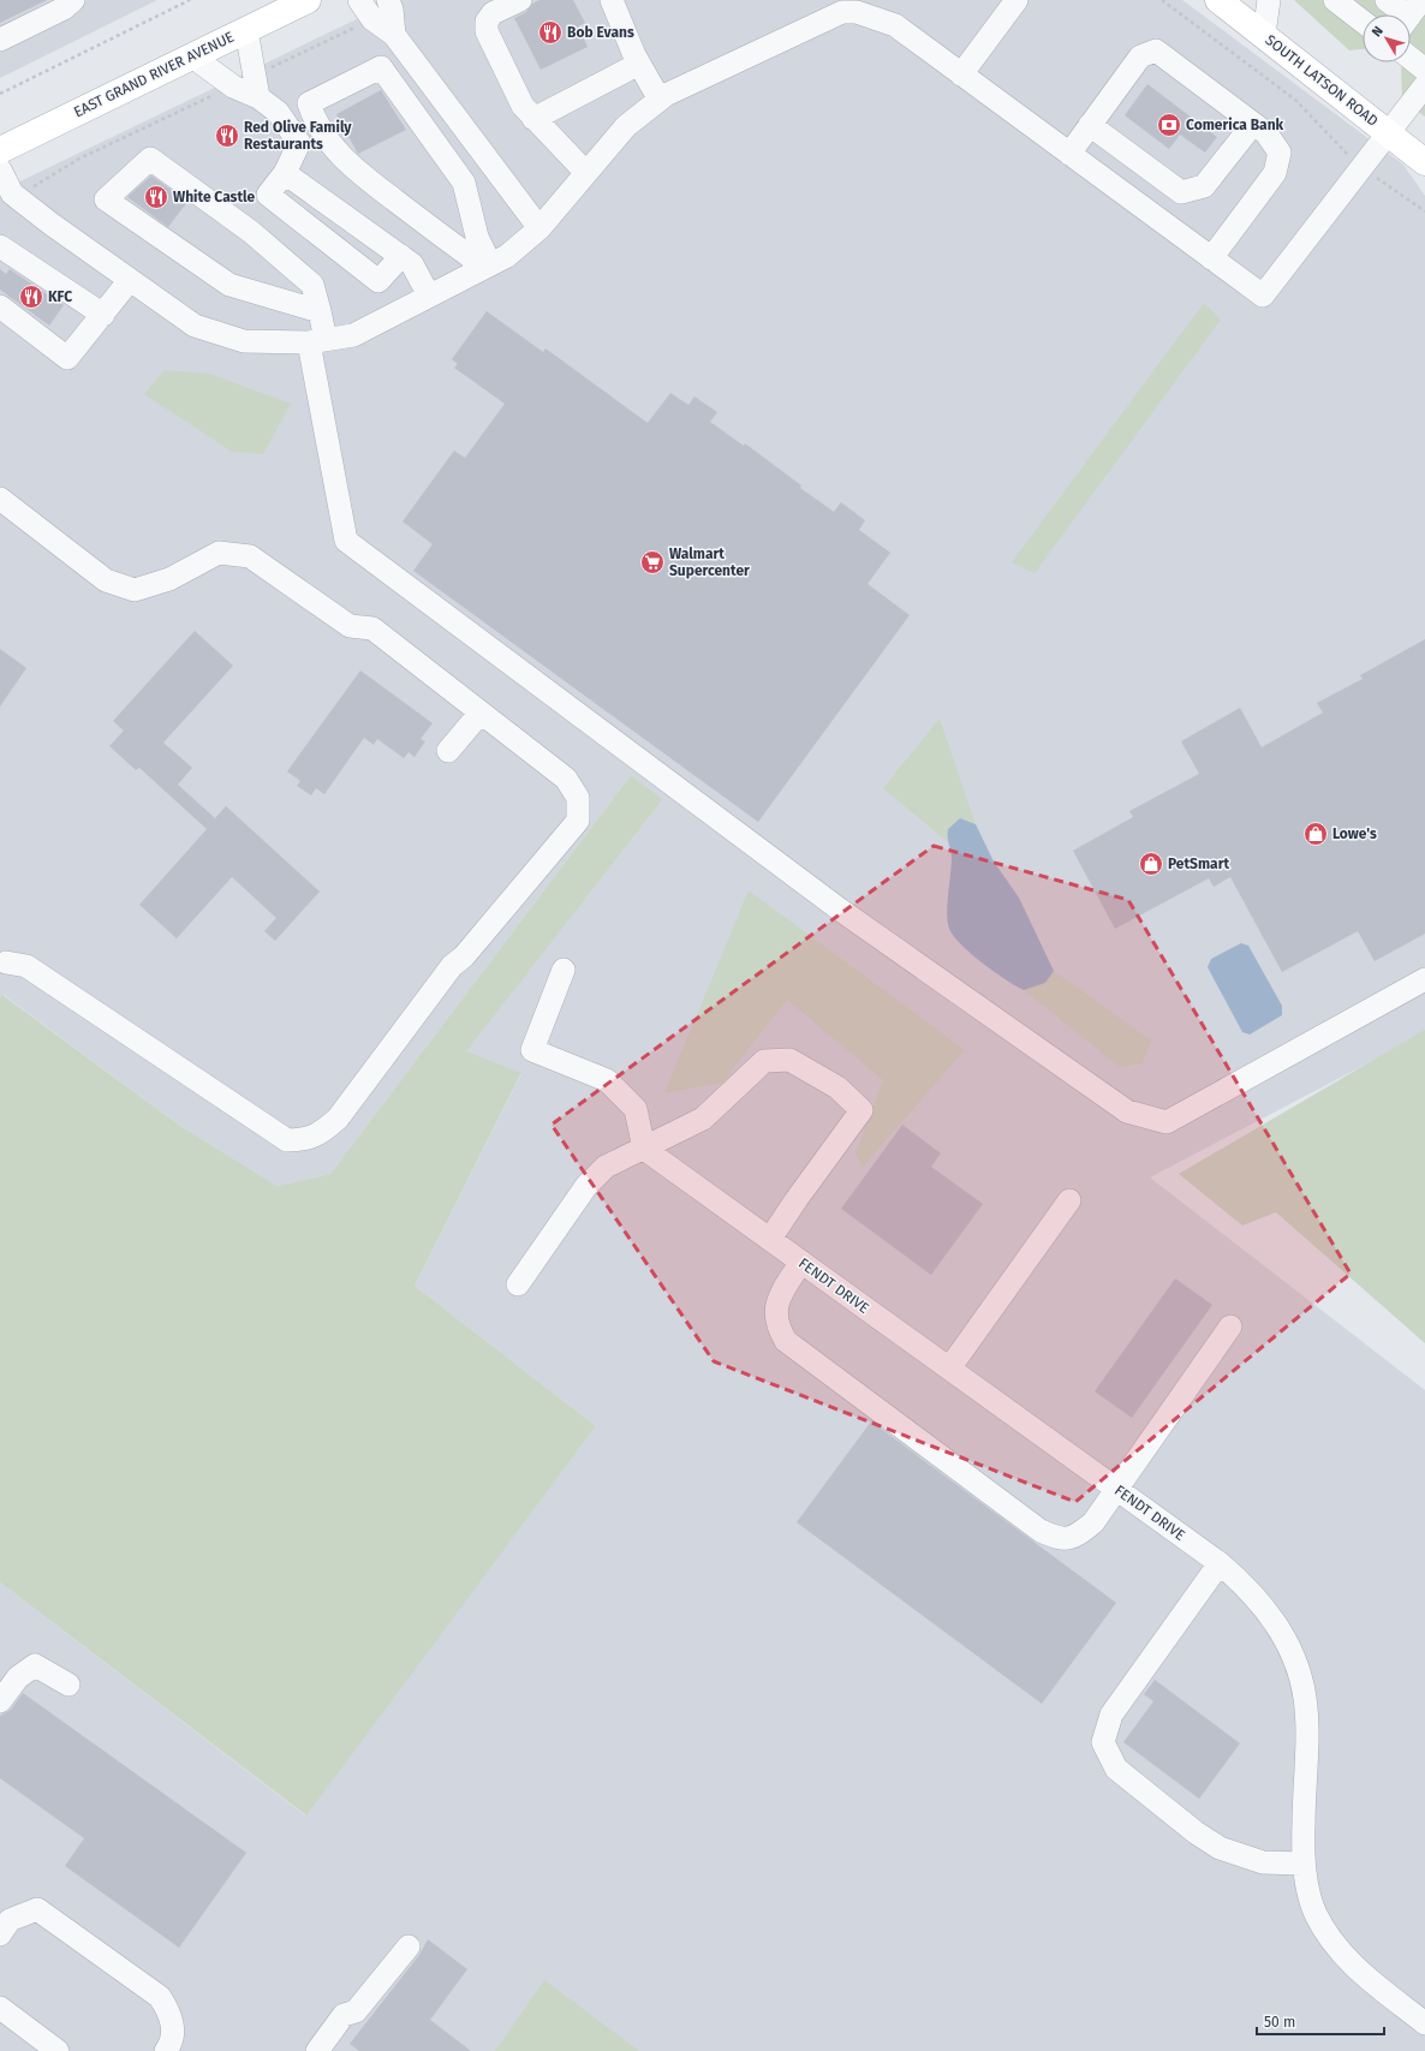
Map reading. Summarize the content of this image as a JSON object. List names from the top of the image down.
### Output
{
  "streets": {
    "main road": ["EAST GRAND RIVER AVENUE", "SOUTH LATSON ROAD"],
    "street": ["FENDT DRIVE"]
  },
  "places": {
    "restaurant": [
      "Bob Evans",
      "Red Olive Family Restaurants",
      "White Castle",
      "KFC"
    ],
    "bank": ["Comerica Bank"],
    "supermarket": ["Walmart Supercenter"],
    "shop": ["Lowe's", "PetSmart"]
  },
  "scale_bar": "50 m",
  "north": "top left"
}
